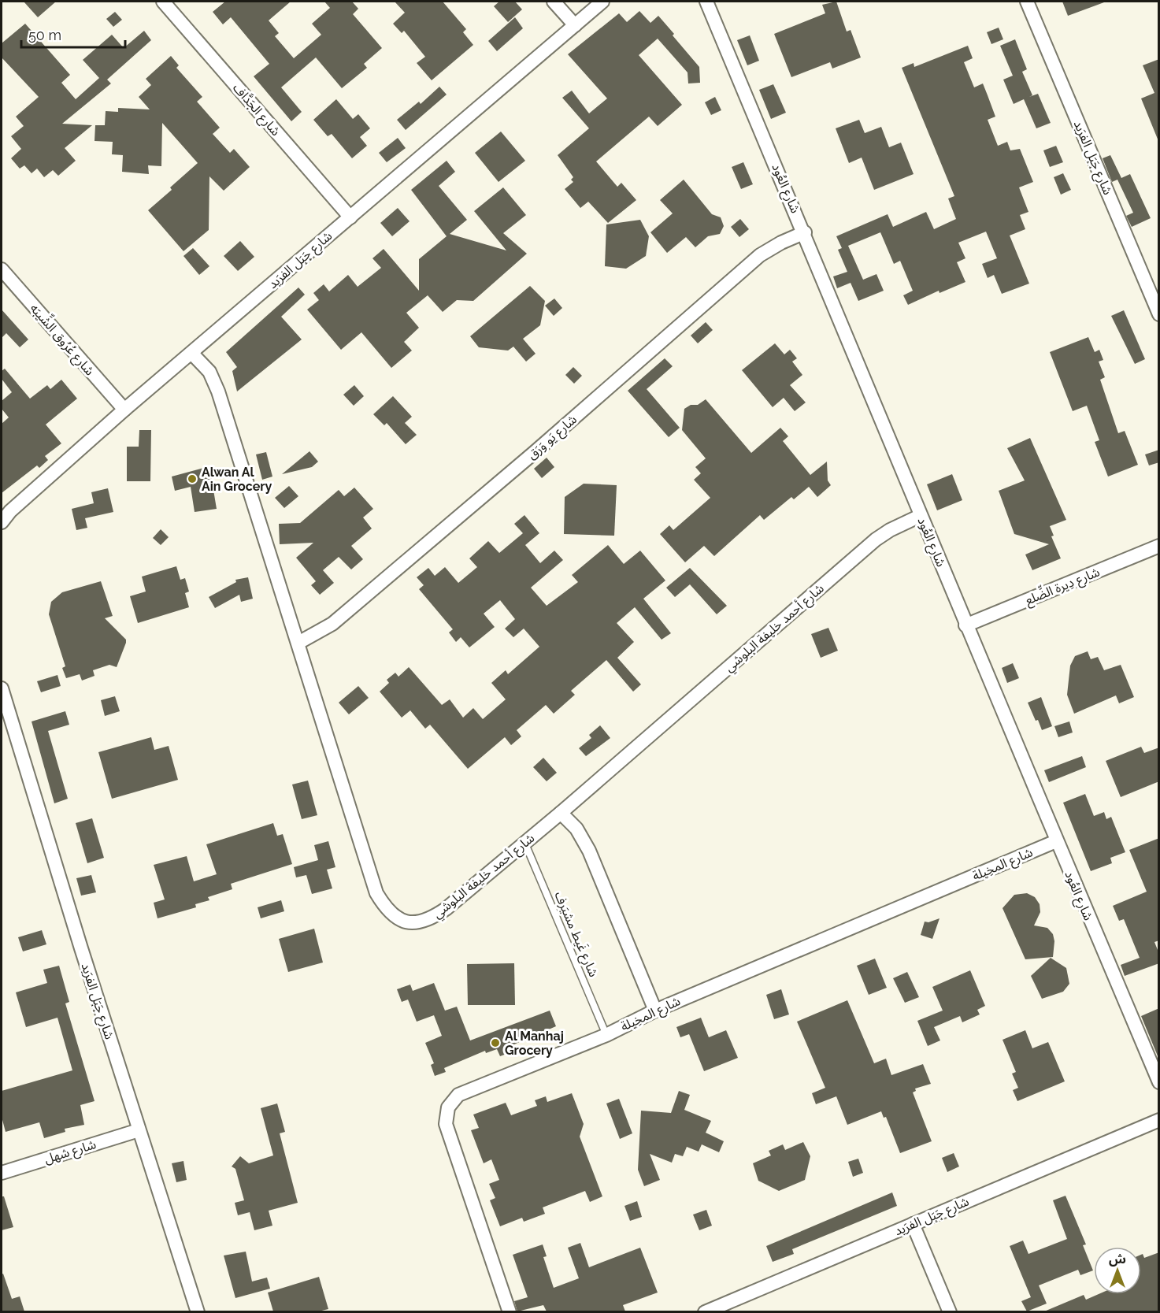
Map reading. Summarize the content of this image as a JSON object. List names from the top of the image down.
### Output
{
  "streets": {
    "street": [
      "شارع الجَدَّاف",
      "شارع جَبَل الفرَيد",
      "شارع العُود",
      "شارع عُرُوق الشِّيبَه",
      "شارع يَو وَرَق",
      "شارع دِيرة الضِّلع",
      "شارع أحمد خليفة البلوشي",
      "شارع المخِيلة",
      "شارع شهل"
    ],
    "lane": ["شارع غَيط مشيَرف"]
  },
  "crossings": [
    ["شارع الجَدَّاف", "شارع جَبَل الفرَيد"],
    ["شارع جَبَل الفرَيد", "شارع عُرُوق الشِّيبَه"],
    ["شارع جَبَل الفرَيد", "شارع أحمد خليفة البلوشي"],
    ["شارع جَبَل الفرَيد", "شارع شهل"],
    ["شارع العُود", "شارع يَو وَرَق"],
    ["شارع العُود", "شارع دِيرة الضِّلع"],
    ["شارع العُود", "شارع أحمد خليفة البلوشي"],
    ["شارع العُود", "شارع المخِيلة"],
    ["شارع يَو وَرَق", "شارع أحمد خليفة البلوشي"],
    ["شارع أحمد خليفة البلوشي", "شارع غَيط مشيَرف"],
    ["شارع المخِيلة", "شارع غَيط مشيَرف"]
  ],
  "places": ["Alwan Al Ain Grocery", "Al Manhaj Grocery"],
  "scale_bar": "50 m",
  "north": "top"
}
